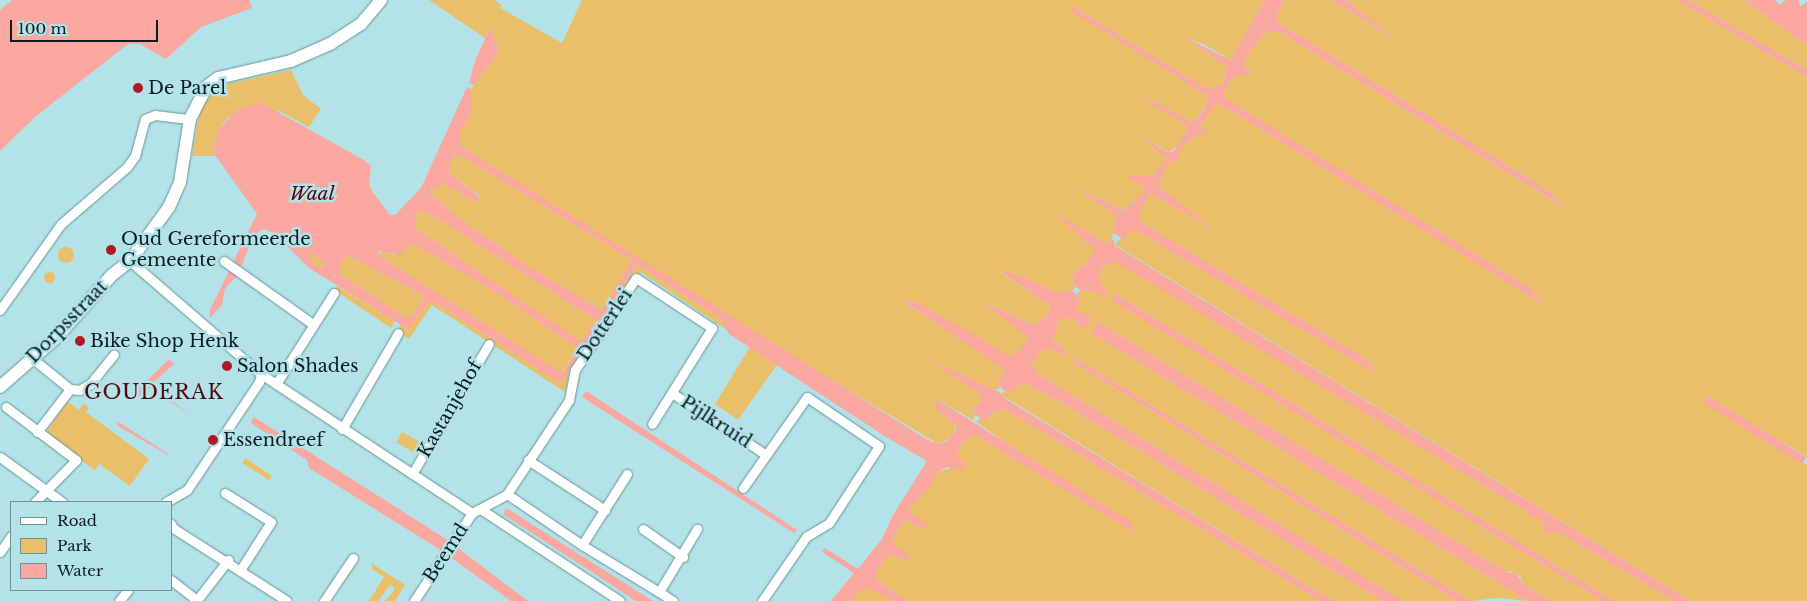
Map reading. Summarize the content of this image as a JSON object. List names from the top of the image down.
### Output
{
  "streets": {
    "street": [
      "Dorpsstraat",
      "Dotterlei",
      "Kastanjehof",
      "Pijlkruid",
      "Beemd"
    ]
  },
  "crossings": [
    ["Dotterlei", "Pijlkruid"]
  ],
  "districts": ["GOUDERAK"],
  "water": ["Waal"],
  "places": [
    "De Parel",
    "Oud Gereformeerde Gemeente",
    "Bike Shop Henk",
    "Salon Shades",
    "Essendreef"
  ],
  "legend": ["Road", "Park", "Water"],
  "scale_bar": "100 m"
}
